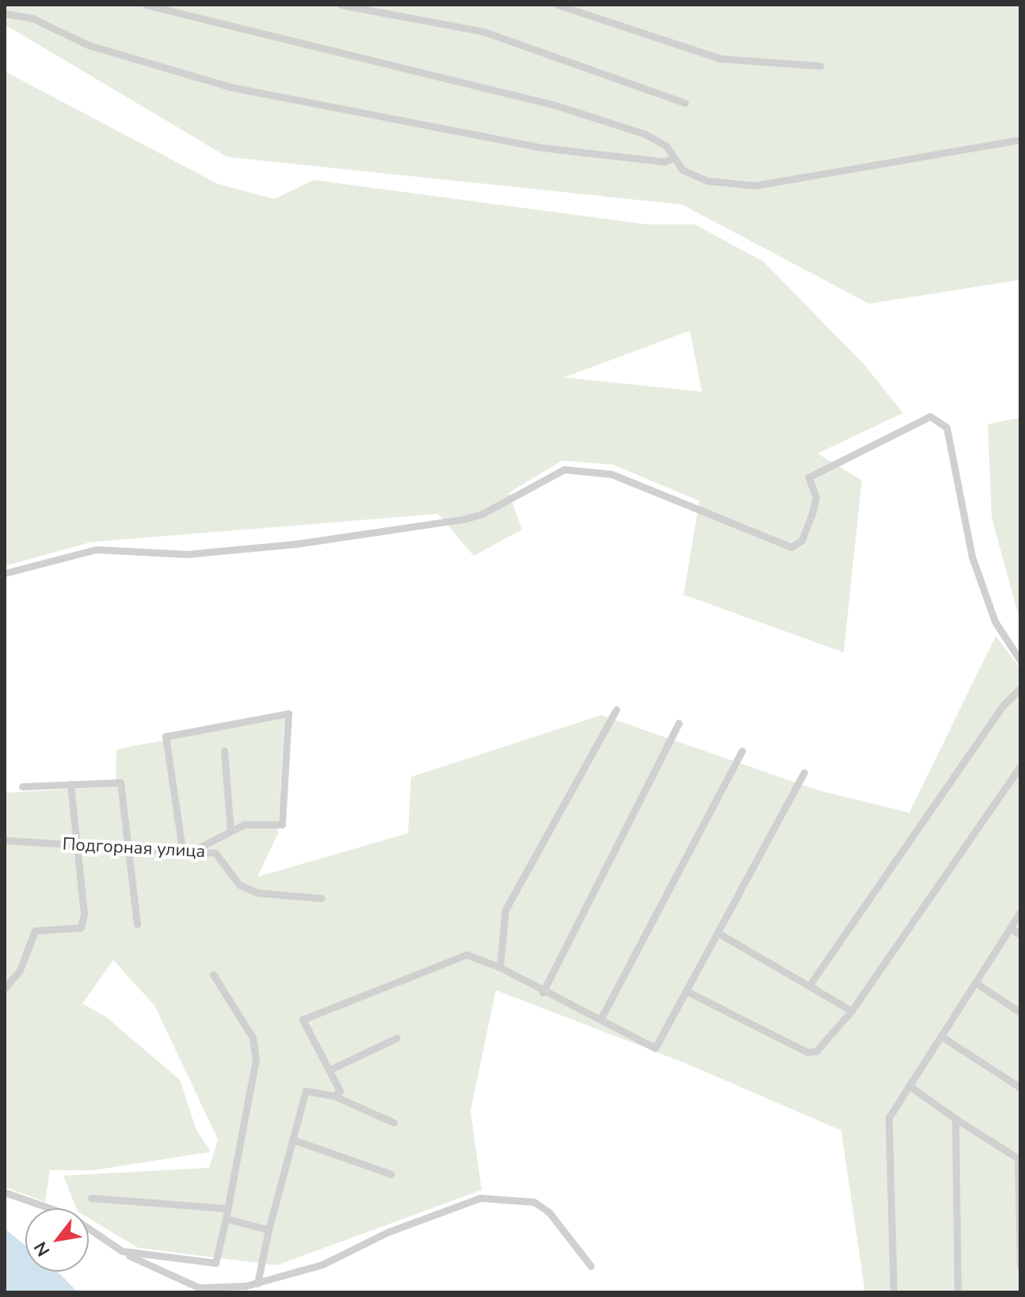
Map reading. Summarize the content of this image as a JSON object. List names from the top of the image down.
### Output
{
  "streets": {
    "street": ["Подгорная улица"]
  },
  "north": "bottom left"
}
